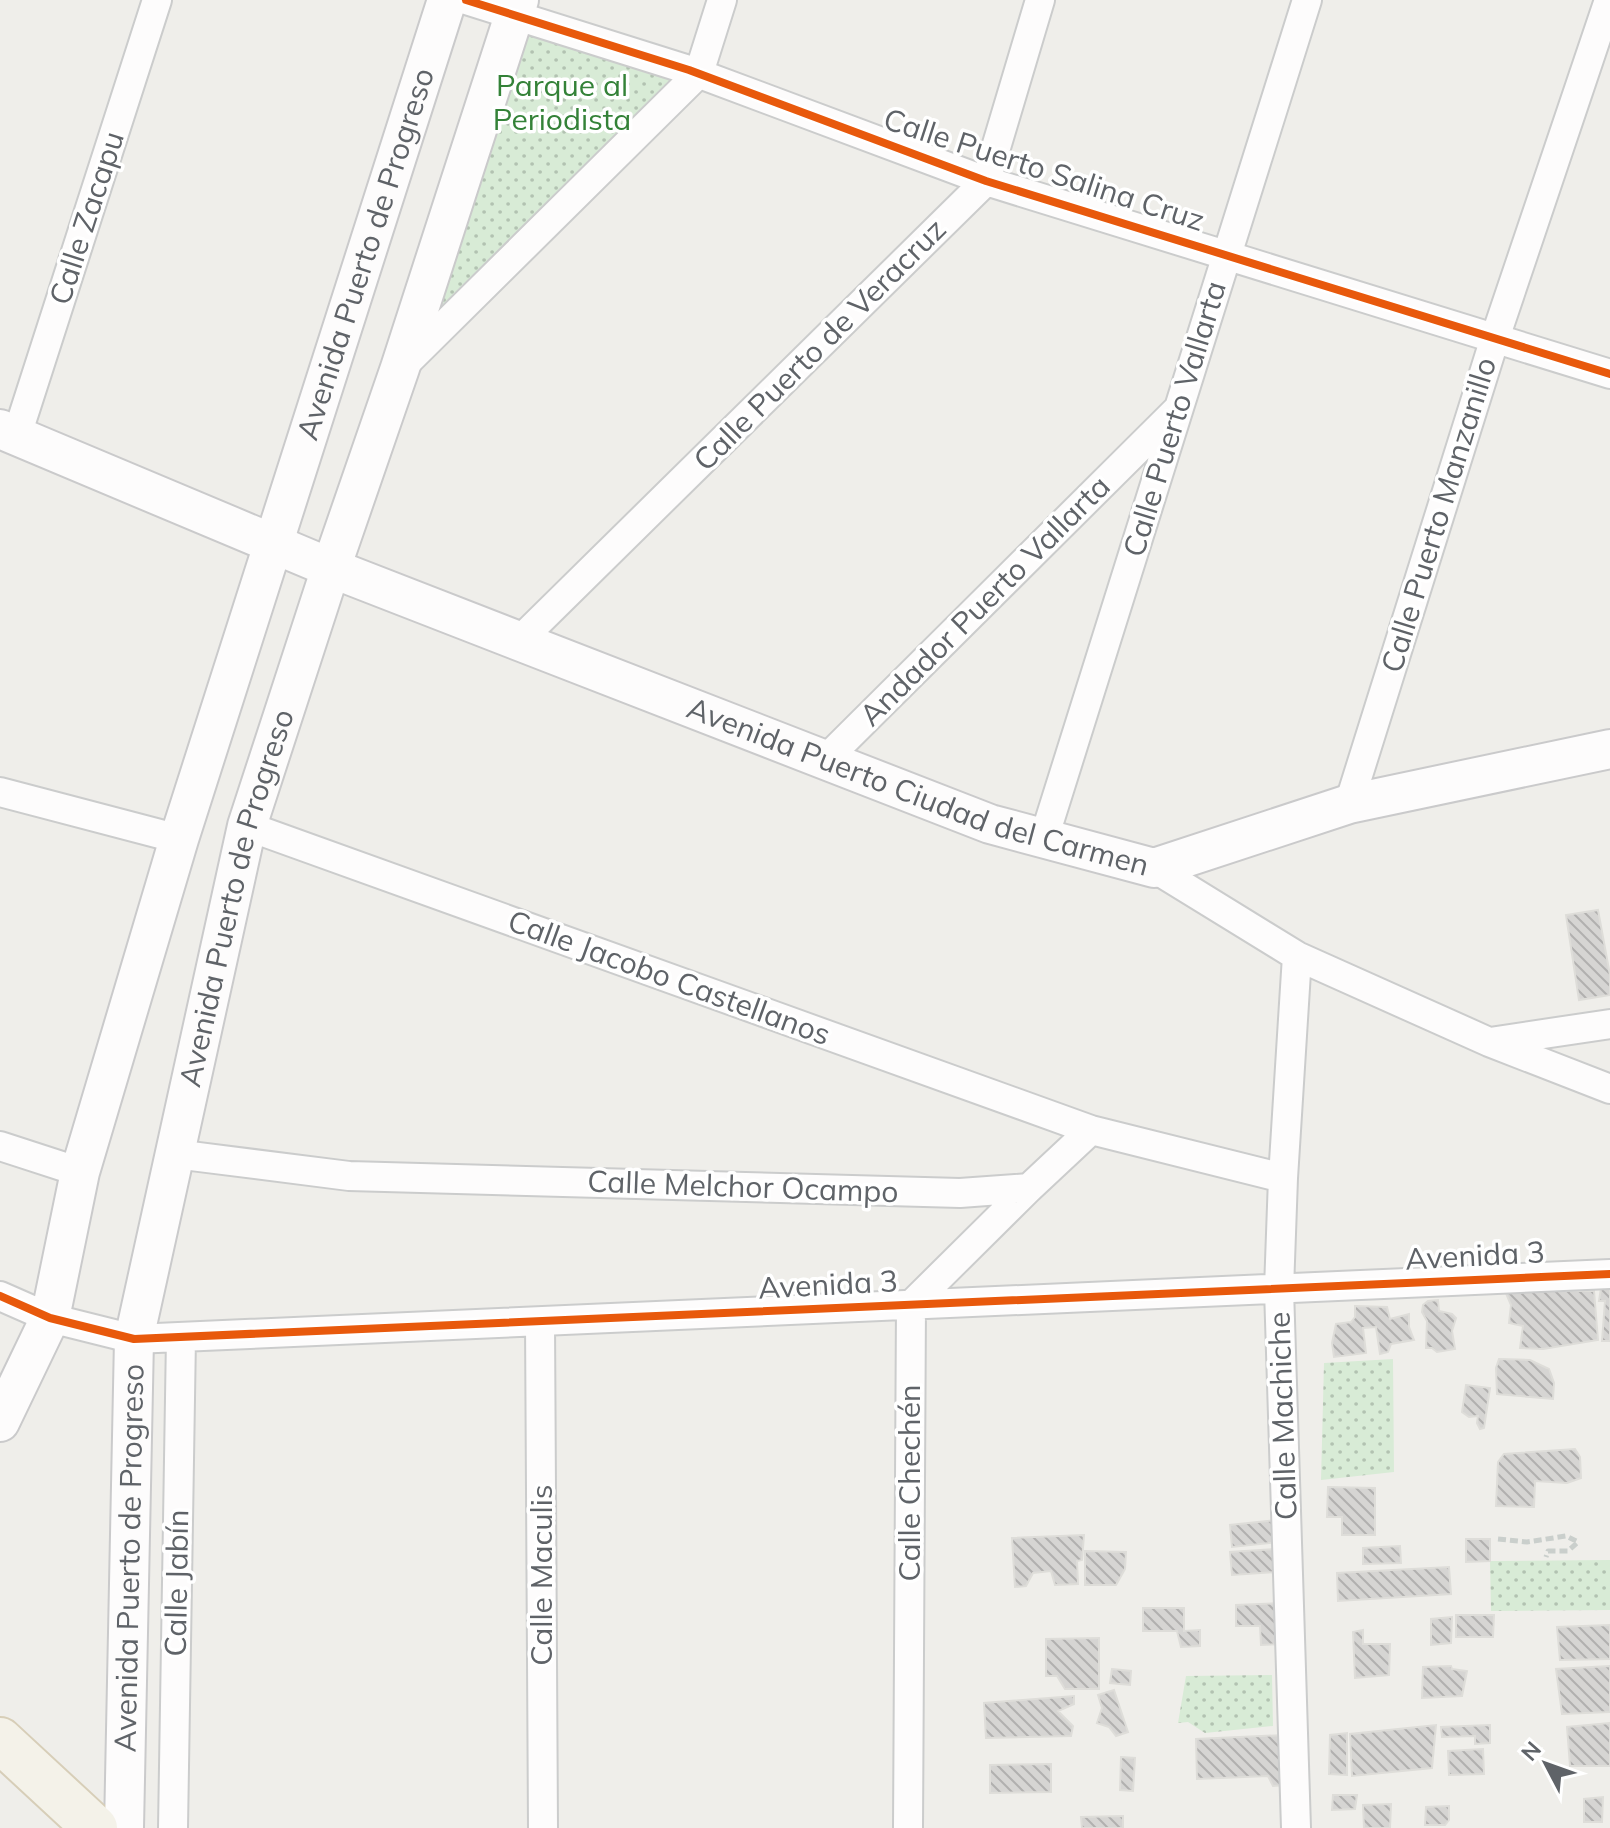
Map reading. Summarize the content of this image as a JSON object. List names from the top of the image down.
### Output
{
  "streets": {
    "main road": ["Avenida Puerto de Progreso", "Avenida Puerto Ciudad del Carmen"],
    "street": [
      "Calle Puerto Salina Cruz",
      "Calle Zacapu",
      "Calle Puerto de Veracruz",
      "Calle Puerto Vallarta",
      "Calle Puerto Manzanillo",
      "Andador Puerto Vallarta",
      "Calle Jacobo Castellanos",
      "Calle Melchor Ocampo",
      "Avenida 3",
      "Calle Machiche",
      "Calle Chechén",
      "Calle Maculis",
      "Calle Jabín"
    ]
  },
  "crossings": [
    ["Calle Puerto Salina Cruz", "Avenida Puerto de Progreso"],
    ["Calle Puerto Salina Cruz", "Calle Puerto de Veracruz"],
    ["Calle Puerto Salina Cruz", "Calle Puerto Vallarta"],
    ["Calle Puerto Salina Cruz", "Calle Puerto Manzanillo"],
    ["Calle Zacapu", "Avenida Puerto Ciudad del Carmen"],
    ["Avenida Puerto de Progreso", "Avenida Puerto Ciudad del Carmen"],
    ["Avenida Puerto de Progreso", "Calle Jacobo Castellanos"],
    ["Avenida Puerto de Progreso", "Calle Melchor Ocampo"],
    ["Avenida Puerto de Progreso", "Avenida 3"],
    ["Calle Puerto de Veracruz", "Avenida Puerto Ciudad del Carmen"],
    ["Calle Puerto Vallarta", "Andador Puerto Vallarta"],
    ["Calle Puerto Vallarta", "Avenida Puerto Ciudad del Carmen"],
    ["Calle Puerto Manzanillo", "Avenida Puerto Ciudad del Carmen"],
    ["Andador Puerto Vallarta", "Avenida Puerto Ciudad del Carmen"],
    ["Avenida 3", "Calle Machiche"],
    ["Avenida 3", "Calle Chechén"],
    ["Avenida 3", "Calle Maculis"],
    ["Avenida 3", "Calle Jabín"]
  ],
  "parks": ["Parque al Periodista"],
  "north": "top left"
}
